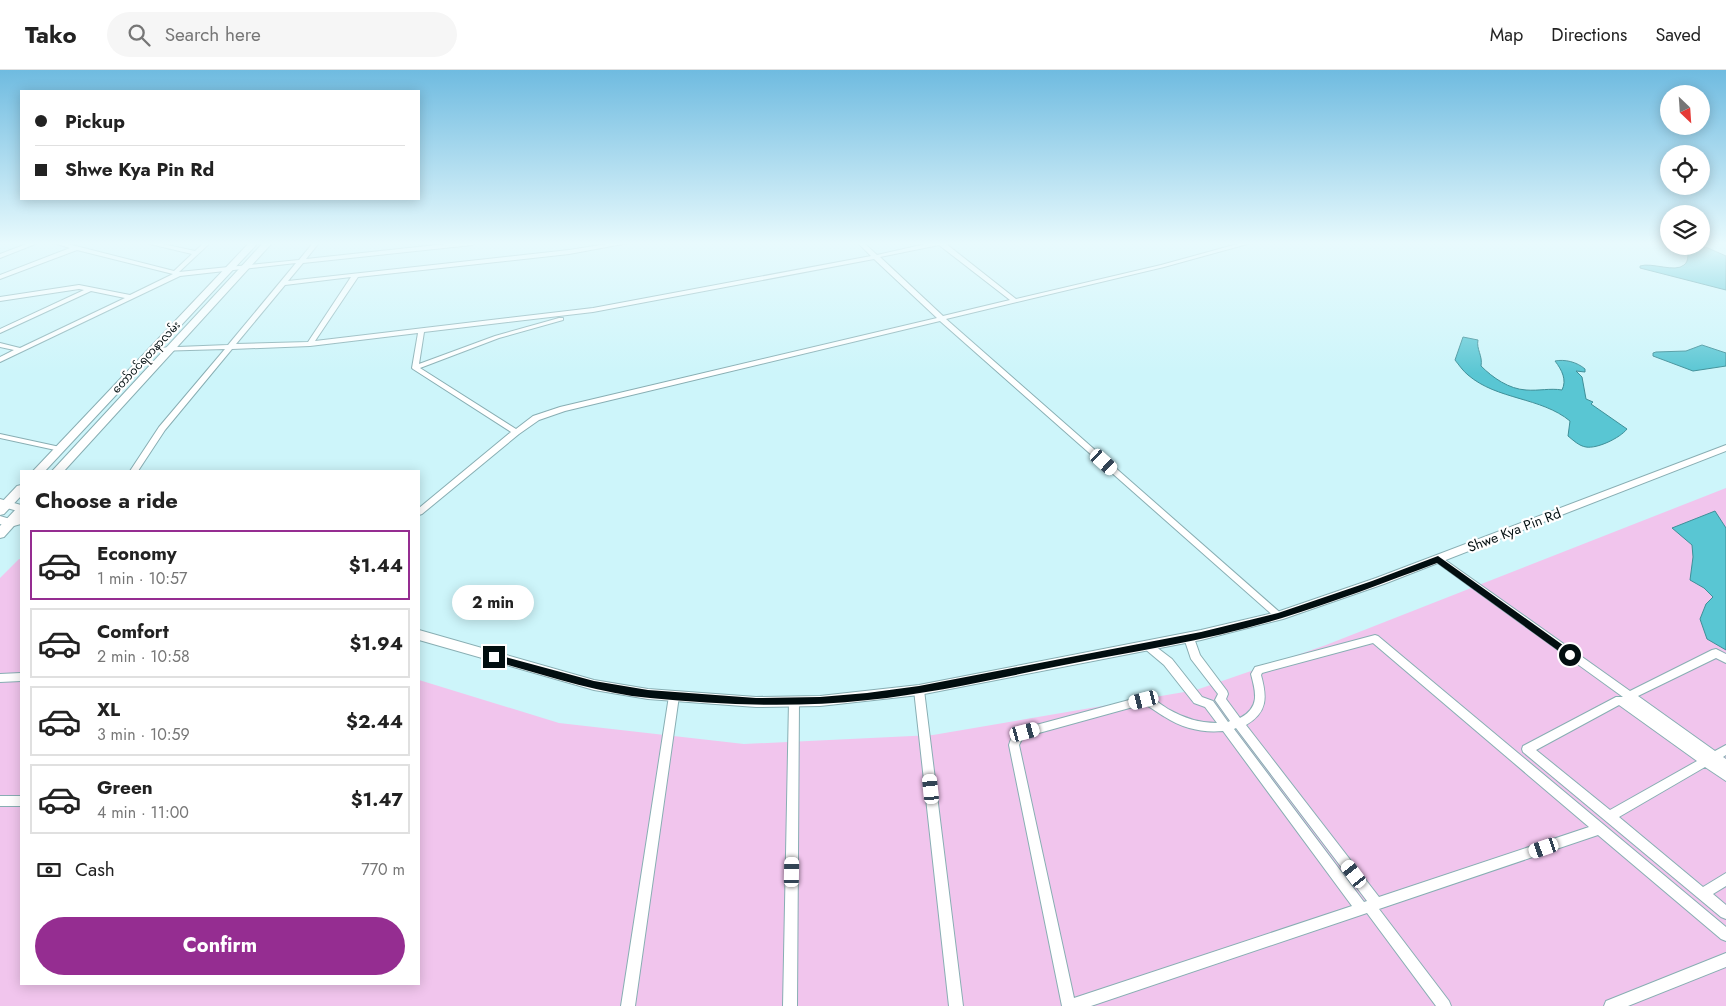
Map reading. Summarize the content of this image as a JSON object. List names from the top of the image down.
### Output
{
  "streets": {
    "main road": ["တော်ဝင်ရတနာလမ်း"],
    "street": ["Shwe Kya Pin Rd"]
  },
  "north": "bottom right",
  "page": {
    "header": "Tako",
    "search": "Search here",
    "nav": ["Map", "Directions", "Saved"],
    "banner": ["Pickup", "Shwe Kya Pin Rd"],
    "heading": "Choose a ride",
    "list": [
      {
        "name": "Economy",
        "note": "1 min · 10:57",
        "value": "$1.44"
      },
      {
        "name": "Comfort",
        "note": "2 min · 10:58",
        "value": "$1.94"
      },
      {
        "name": "XL",
        "note": "3 min · 10:59",
        "value": "$2.44"
      },
      {
        "name": "Green",
        "note": "4 min · 11:00",
        "value": "$1.47"
      }
    ],
    "bubble": "2 min",
    "pay": ["Cash", "770 m"],
    "buttons": "Confirm"
  }
}
